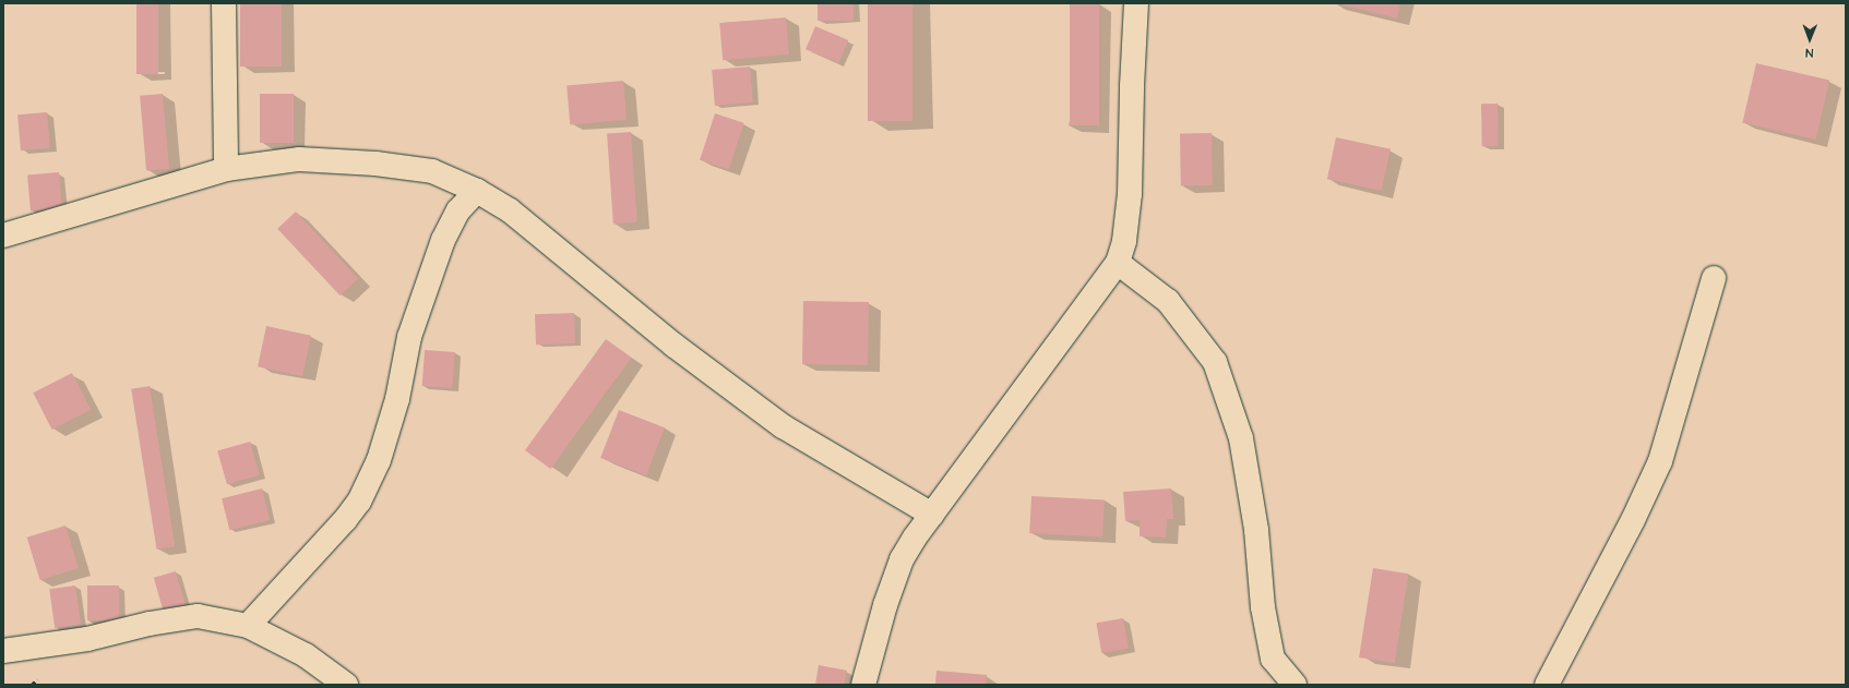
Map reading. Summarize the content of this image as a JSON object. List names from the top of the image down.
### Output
{
  "north": "bottom"
}
